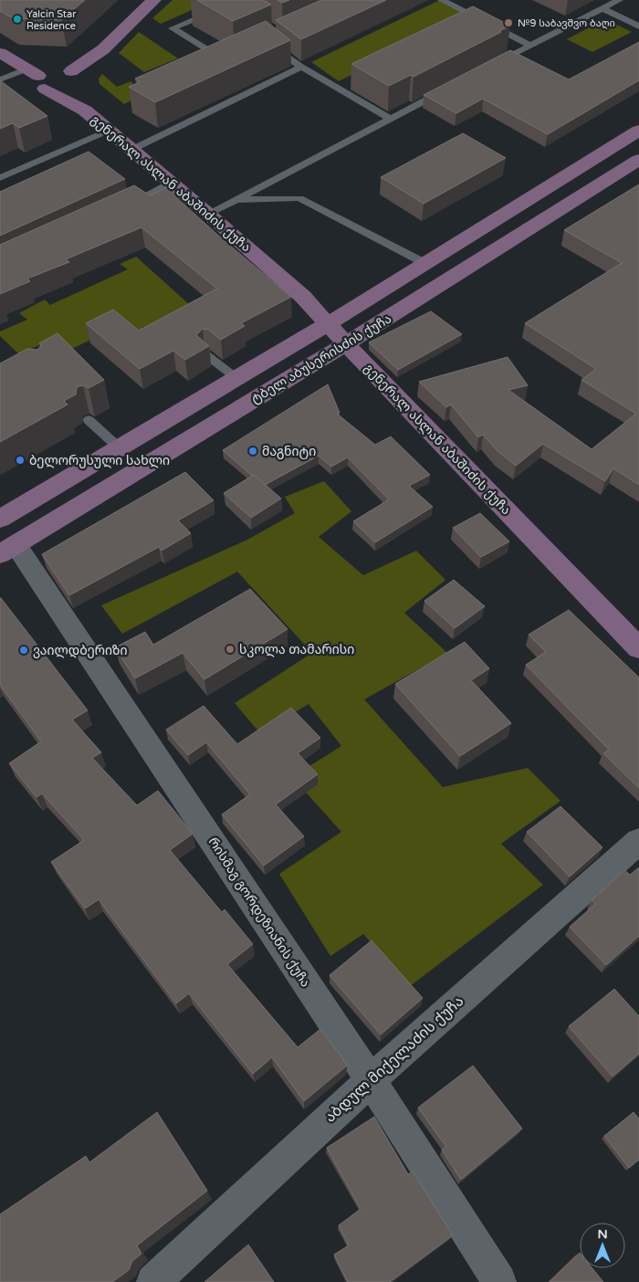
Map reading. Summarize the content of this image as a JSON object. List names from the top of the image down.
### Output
{
  "streets": {
    "main road": ["გენერალ ასლან აბაშიძის ქუჩა", "ტბელ აბუსერისძის ქუჩა"],
    "street": ["რისმაგ გორდეზიანის ქუჩა", "აბდულ მიქელაძის ქუჩა"]
  },
  "crossings": [
    ["გენერალ ასლან აბაშიძის ქუჩა", "ტბელ აბუსერისძის ქუჩა"],
    ["ტბელ აბუსერისძის ქუჩა", "რისმაგ გორდეზიანის ქუჩა"],
    ["რისმაგ გორდეზიანის ქუჩა", "აბდულ მიქელაძის ქუჩა"]
  ],
  "places": [
    "Yalcin Star Residence",
    "№9 საბავშვო ბაღი",
    "მაგნიტი",
    "ბელორუსული სახლი",
    "სკოლა თამარისი",
    "ვაილდბერიზი"
  ],
  "north": "top"
}
